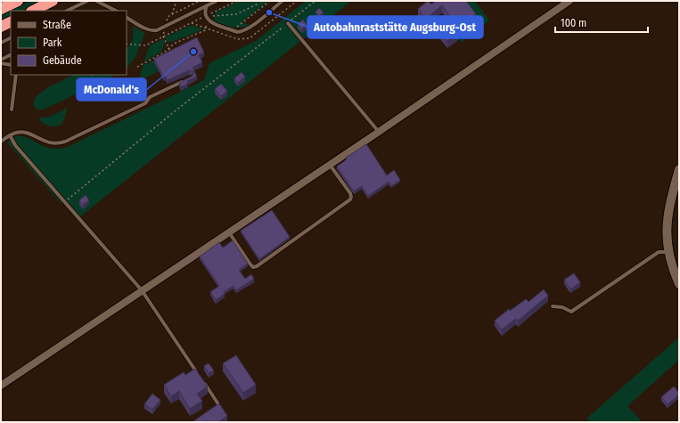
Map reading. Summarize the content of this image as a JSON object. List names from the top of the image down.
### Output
{
  "places": ["Autobahnraststätte Augsburg-Ost", "McDonald's"],
  "legend": ["Straße", "Park", "Gebäude"],
  "scale_bar": "100 m"
}
